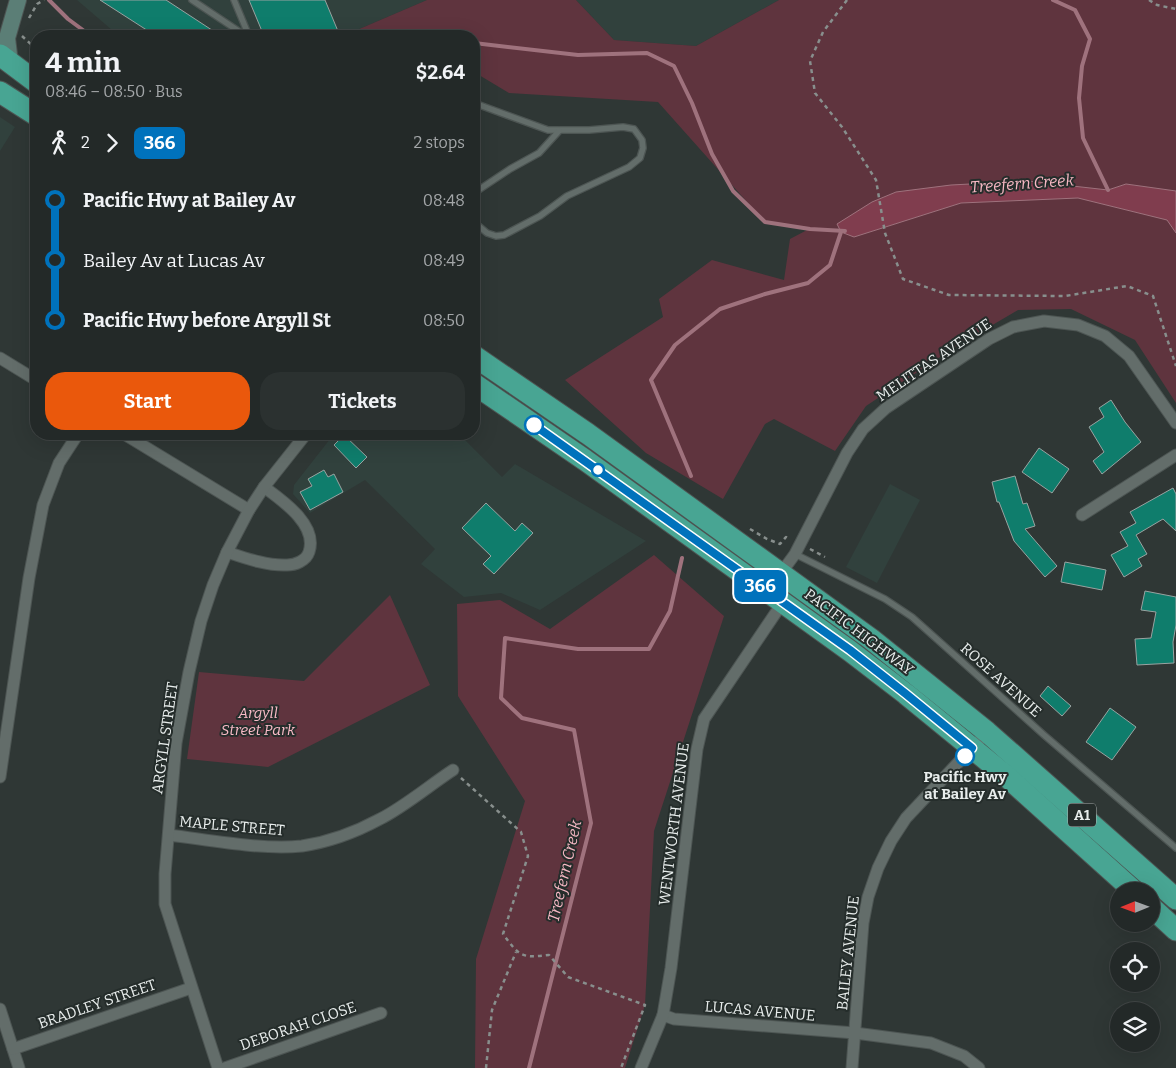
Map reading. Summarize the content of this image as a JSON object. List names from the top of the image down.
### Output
{
  "streets": {
    "highway": ["PACIFIC HIGHWAY", "A1"],
    "street": [
      "MELITTAS AVENUE",
      "ARGYLL STREET",
      "WENTWORTH AVENUE",
      "MAPLE STREET",
      "BAILEY AVENUE",
      "BRADLEY STREET",
      "LUCAS AVENUE",
      "DEBORAH CLOSE"
    ],
    "lane": ["ROSE AVENUE"]
  },
  "crossings": [
    ["MELITTAS AVENUE", "PACIFIC HIGHWAY"],
    ["MELITTAS AVENUE", "ROSE AVENUE"],
    ["PACIFIC HIGHWAY", "WENTWORTH AVENUE"],
    ["PACIFIC HIGHWAY", "BAILEY AVENUE"],
    ["ARGYLL STREET", "MAPLE STREET"],
    ["ARGYLL STREET", "BRADLEY STREET"],
    ["WENTWORTH AVENUE", "LUCAS AVENUE"],
    ["BAILEY AVENUE", "LUCAS AVENUE"]
  ],
  "water": ["Treefern Creek"],
  "parks": ["Argyll Street Park"],
  "places": ["Pacific Hwy at Bailey Av"],
  "lines": ["bus line 366"],
  "north": "left",
  "page": {
    "on_map": "366",
    "heading": ["4 min", "08:46 – 08:50 · Bus", "$2.64"],
    "legs": ["2", "366", "2 stops"],
    "list": [
      {
        "name": "Pacific Hwy at Bailey Av",
        "value": "08:48"
      },
      {
        "name": "Bailey Av at Lucas Av",
        "value": "08:49"
      },
      {
        "name": "Pacific Hwy before Argyll St",
        "value": "08:50"
      }
    ],
    "buttons": ["Start", "Tickets"]
  }
}
